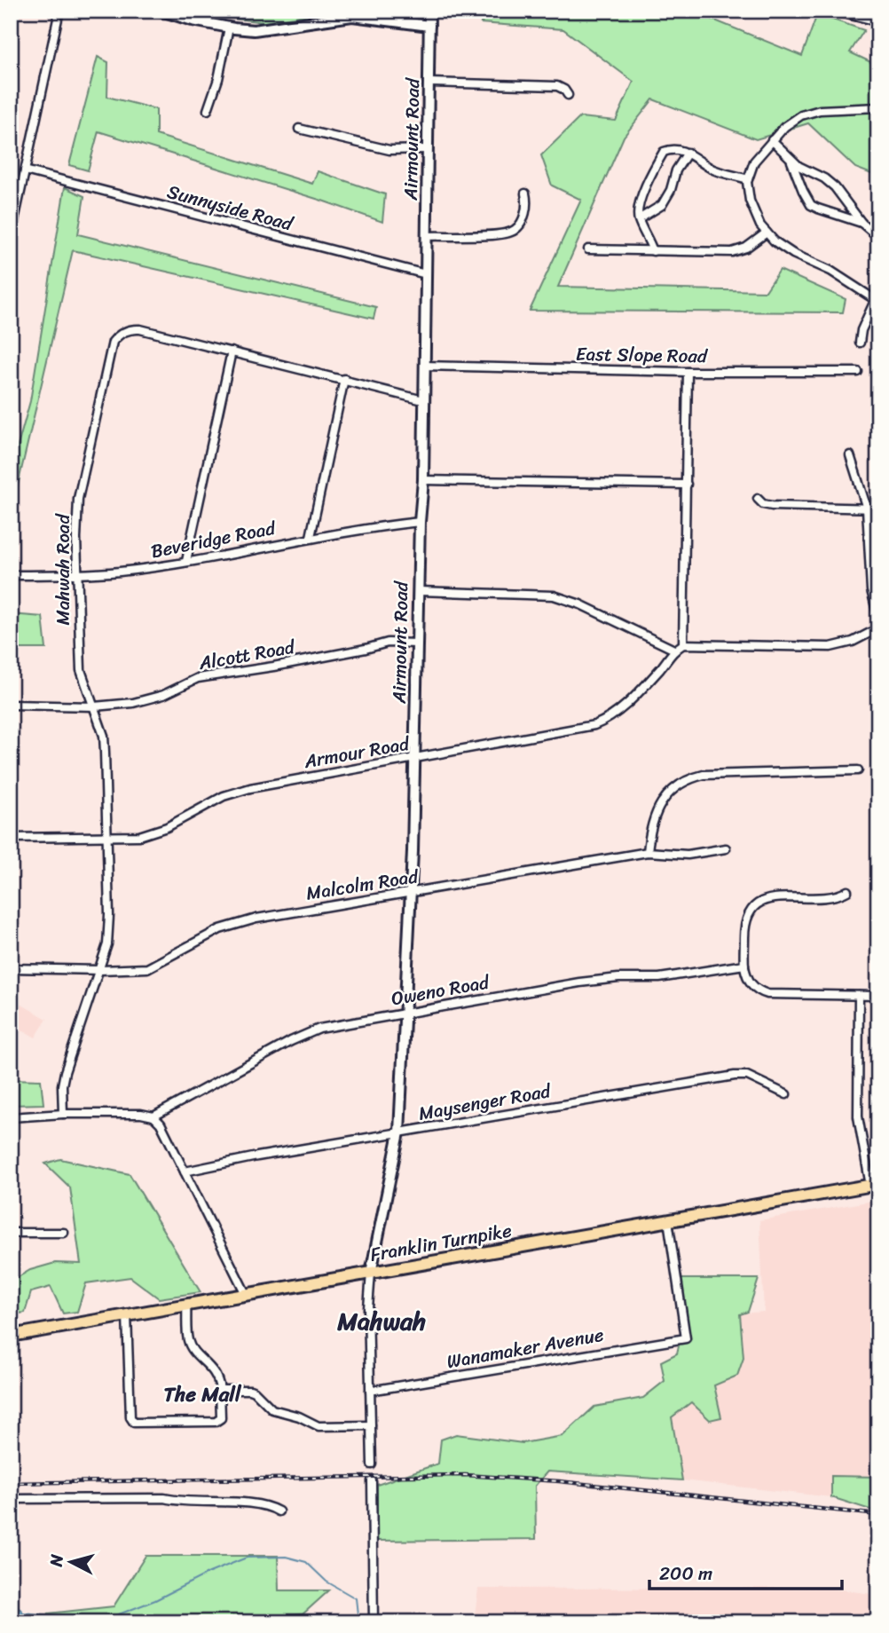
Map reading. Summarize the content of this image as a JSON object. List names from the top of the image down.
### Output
{
  "streets": {
    "main road": ["Franklin Turnpike"],
    "street": [
      "Airmount Road",
      "Sunnyside Road",
      "East Slope Road",
      "Beveridge Road",
      "Mahwah Road",
      "Alcott Road",
      "Armour Road",
      "Malcolm Road",
      "Oweno Road",
      "Maysenger Road",
      "Wanamaker Avenue"
    ]
  },
  "crossings": [
    ["Airmount Road", "Sunnyside Road"],
    ["Airmount Road", "East Slope Road"],
    ["Airmount Road", "Beveridge Road"],
    ["Airmount Road", "Mahwah Road"],
    ["Airmount Road", "Alcott Road"],
    ["Airmount Road", "Armour Road"],
    ["Airmount Road", "Malcolm Road"],
    ["Airmount Road", "Oweno Road"],
    ["Airmount Road", "Maysenger Road"],
    ["Airmount Road", "Franklin Turnpike"],
    ["Beveridge Road", "Mahwah Road"],
    ["Mahwah Road", "Alcott Road"],
    ["Mahwah Road", "Armour Road"],
    ["Mahwah Road", "Malcolm Road"],
    ["Franklin Turnpike", "Wanamaker Avenue"]
  ],
  "districts": ["Mahwah", "The Mall"],
  "scale_bar": "200 m",
  "north": "left"
}
